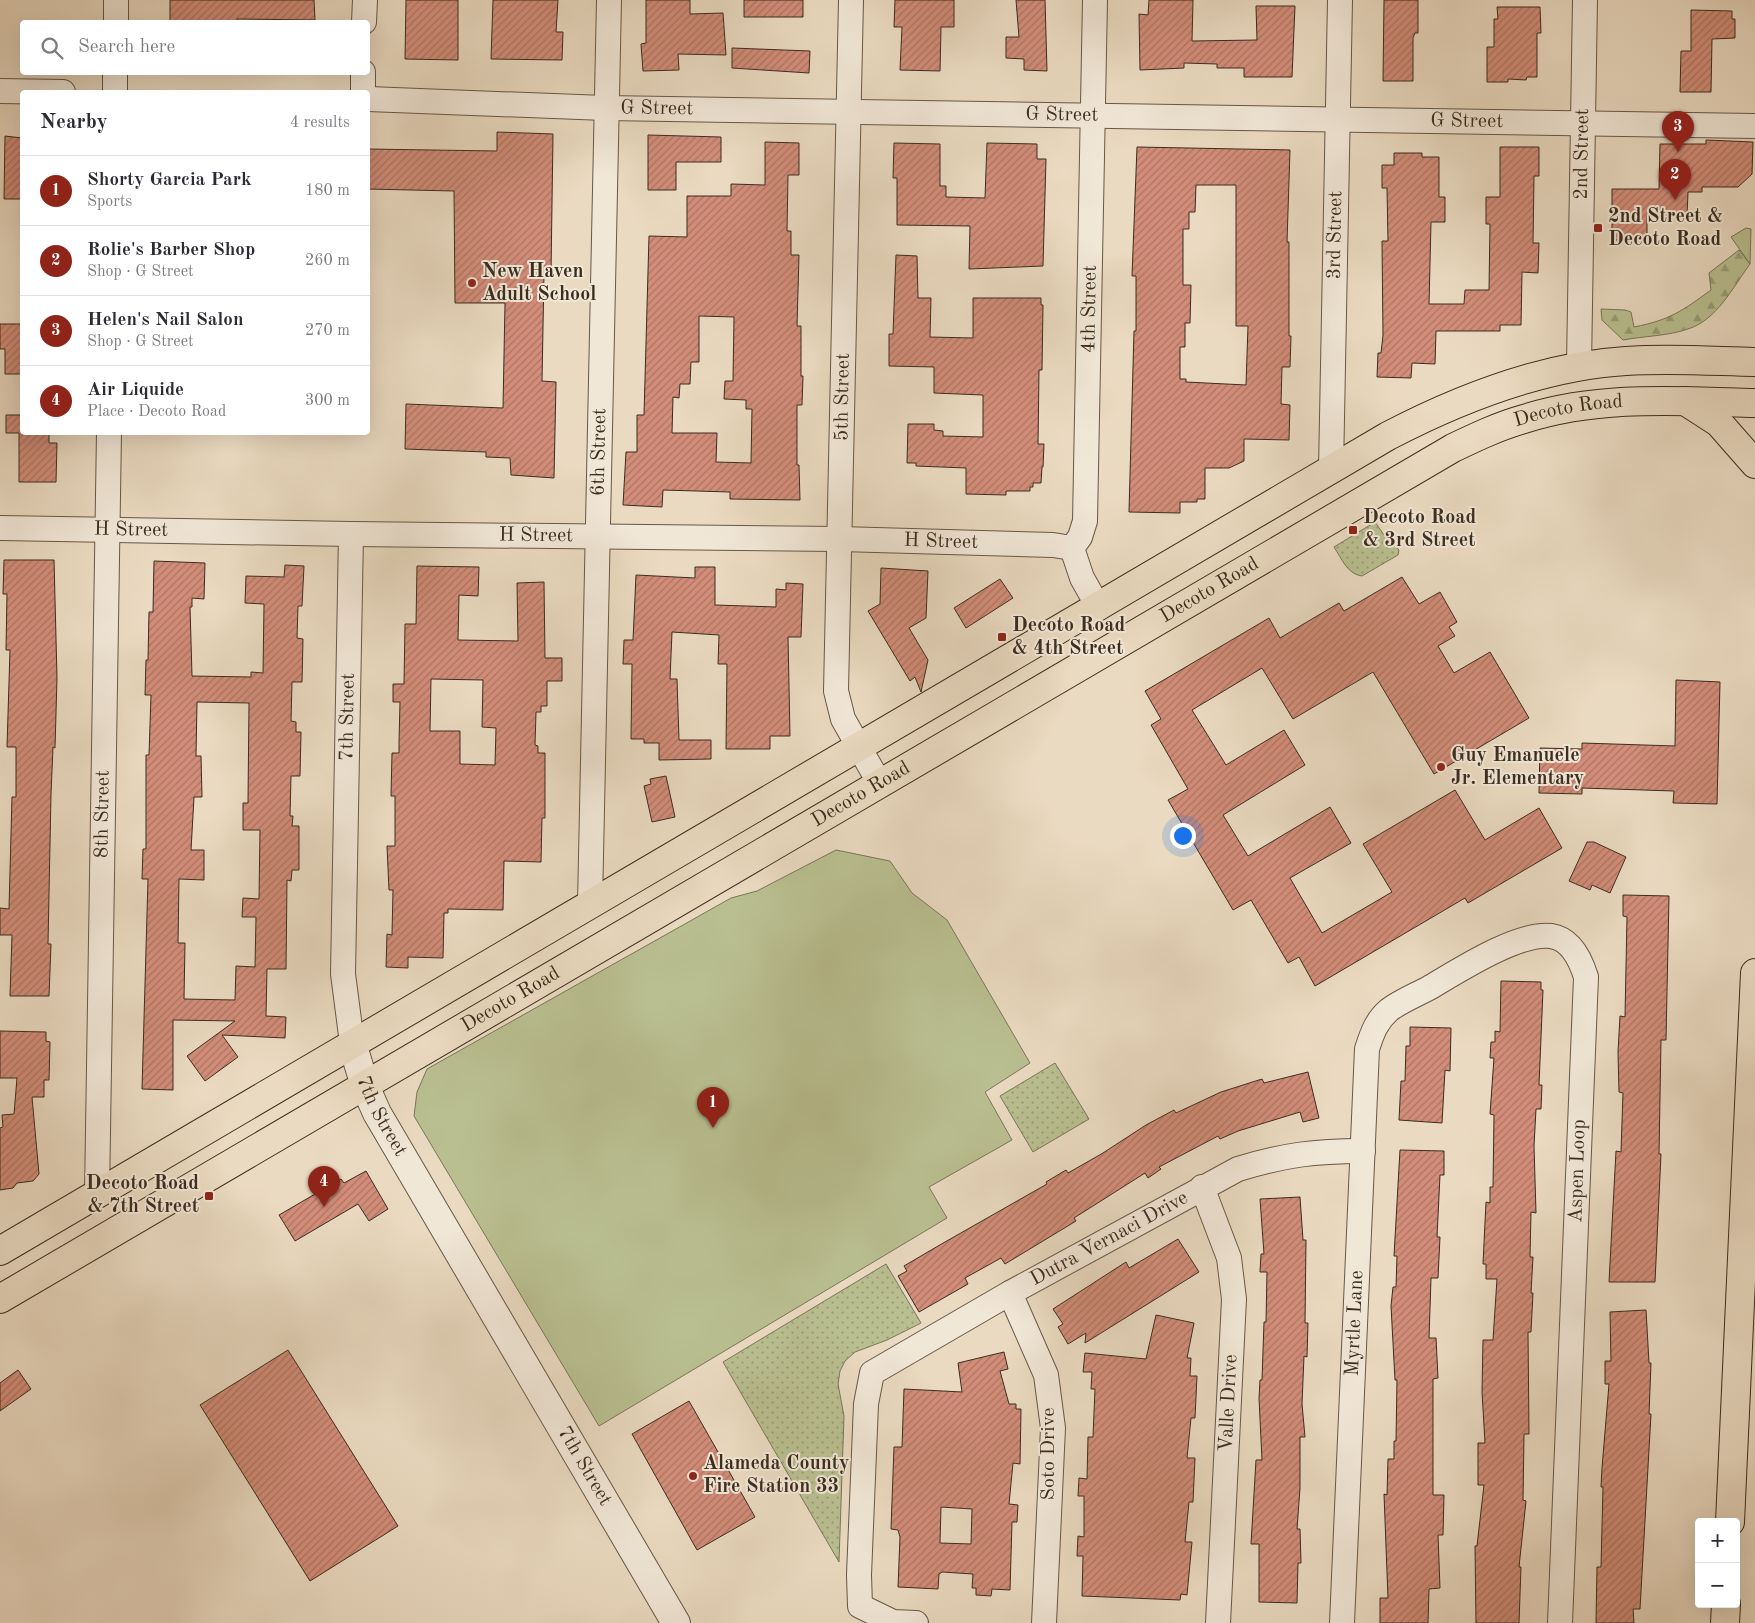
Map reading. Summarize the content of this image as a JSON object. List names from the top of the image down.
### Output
{
  "streets": {
    "main road": ["Decoto Road"],
    "street": [
      "G Street",
      "2nd Street",
      "3rd Street",
      "4th Street",
      "5th Street",
      "6th Street",
      "H Street",
      "7th Street",
      "8th Street",
      "Aspen Loop",
      "Dutra Vernaci Drive",
      "Myrtle Lane",
      "Valle Drive",
      "Soto Drive"
    ]
  },
  "crossings": [
    ["G Street", "2nd Street"],
    ["G Street", "3rd Street"],
    ["G Street", "4th Street"],
    ["G Street", "5th Street"],
    ["G Street", "6th Street"],
    ["2nd Street", "Decoto Road"],
    ["3rd Street", "Decoto Road"],
    ["4th Street", "H Street"],
    ["5th Street", "Decoto Road"],
    ["5th Street", "H Street"],
    ["Decoto Road", "6th Street"],
    ["Decoto Road", "7th Street"],
    ["Decoto Road", "8th Street"],
    ["6th Street", "H Street"],
    ["H Street", "7th Street"],
    ["H Street", "8th Street"],
    ["Aspen Loop", "Myrtle Lane"],
    ["Dutra Vernaci Drive", "Myrtle Lane"],
    ["Dutra Vernaci Drive", "Valle Drive"],
    ["Dutra Vernaci Drive", "Soto Drive"]
  ],
  "places": {
    "transit": [
      "2nd Street & Decoto Road",
      "Decoto Road & 3rd Street",
      "Decoto Road & 4th Street",
      "Decoto Road & 7th Street"
    ],
    "other": ["New Haven Adult School", "Guy Emanuele Jr. Elementary", "Alameda County Fire Station 33"]
  },
  "page": {
    "search": "Search here",
    "heading": ["Nearby", "4 results"],
    "pins": [
      "3",
      "2",
      "1",
      "4"
    ],
    "list": [
      {
        "mark": "1",
        "name": "Shorty Garcia Park",
        "note": "Sports",
        "value": "180 m"
      },
      {
        "mark": "2",
        "name": "Rolie's Barber Shop",
        "note": "Shop · G Street",
        "value": "260 m"
      },
      {
        "mark": "3",
        "name": "Helen's Nail Salon",
        "note": "Shop · G Street",
        "value": "270 m"
      },
      {
        "mark": "4",
        "name": "Air Liquide",
        "note": "Place · Decoto Road",
        "value": "300 m"
      }
    ],
    "map_buttons": ["+", "−"]
  }
}
